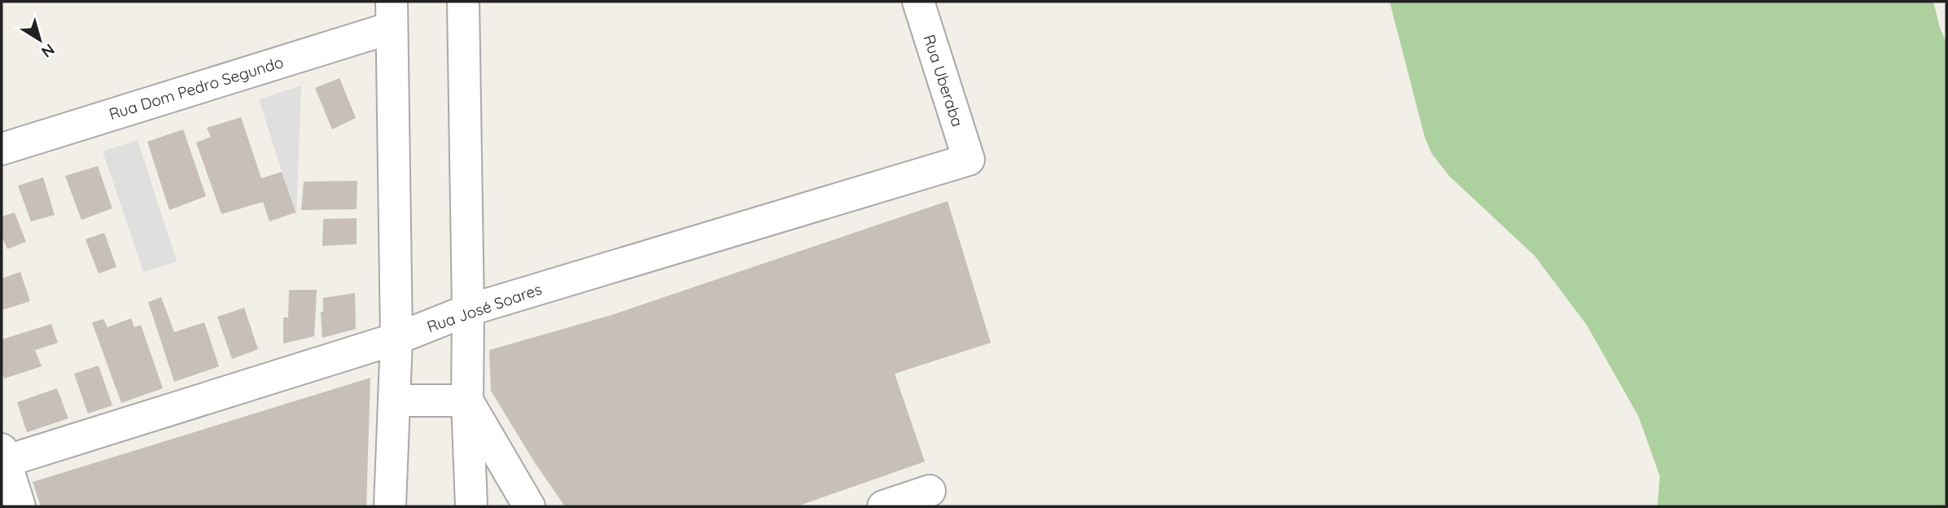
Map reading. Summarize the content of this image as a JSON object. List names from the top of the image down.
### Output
{
  "streets": {
    "street": ["Rua Uberaba", "Rua Dom Pedro Segundo", "Rua José Soares"]
  },
  "crossings": [
    ["Rua Uberaba", "Rua José Soares"]
  ],
  "north": "bottom right"
}
